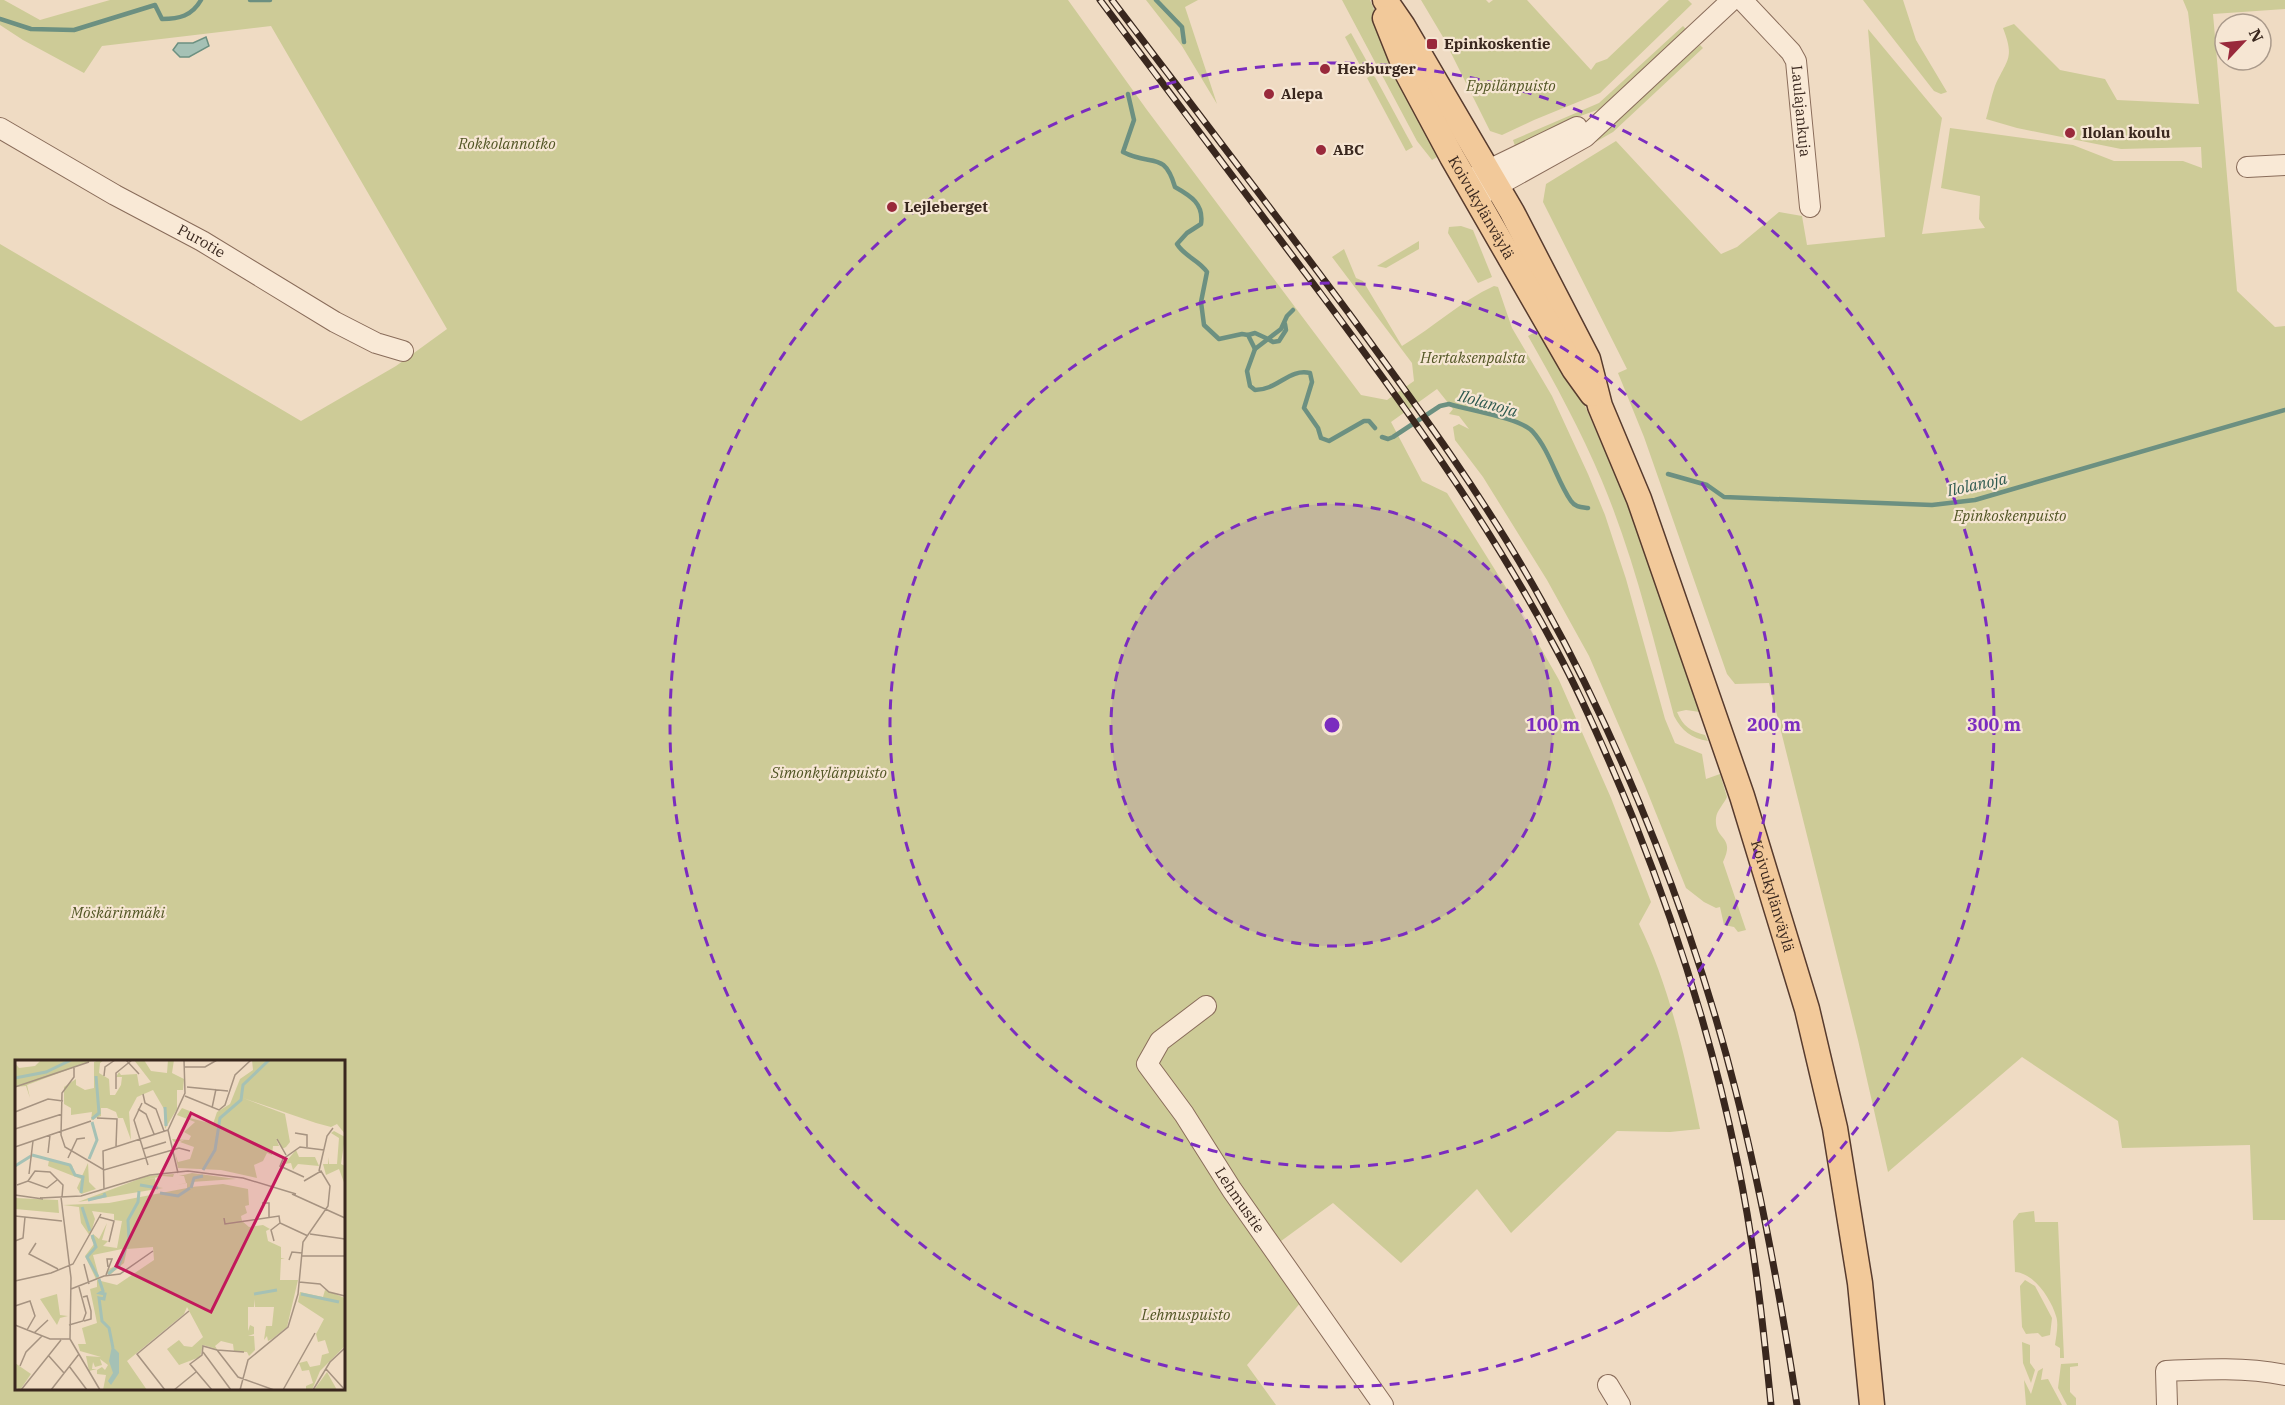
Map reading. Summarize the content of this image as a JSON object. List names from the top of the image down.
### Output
{
  "streets": {
    "main road": ["Koivukylänväylä"],
    "street": ["Laulajankuja", "Purotie", "Lehmustie"]
  },
  "water": ["Ilolanoja"],
  "parks": [
    "Eppilänpuisto",
    "Rokkolannotko",
    "Hertaksenpalsta",
    "Epinkoskenpuisto",
    "Simonkylänpuisto",
    "Möskärinmäki",
    "Lehmuspuisto"
  ],
  "places": {
    "transit": ["Epinkoskentie"],
    "other": [
      "Hesburger",
      "Alepa",
      "Ilolan koulu",
      "ABC",
      "Lejleberget"
    ]
  },
  "north": "top right",
  "rings": ["100 m", "200 m", "300 m"]
}
